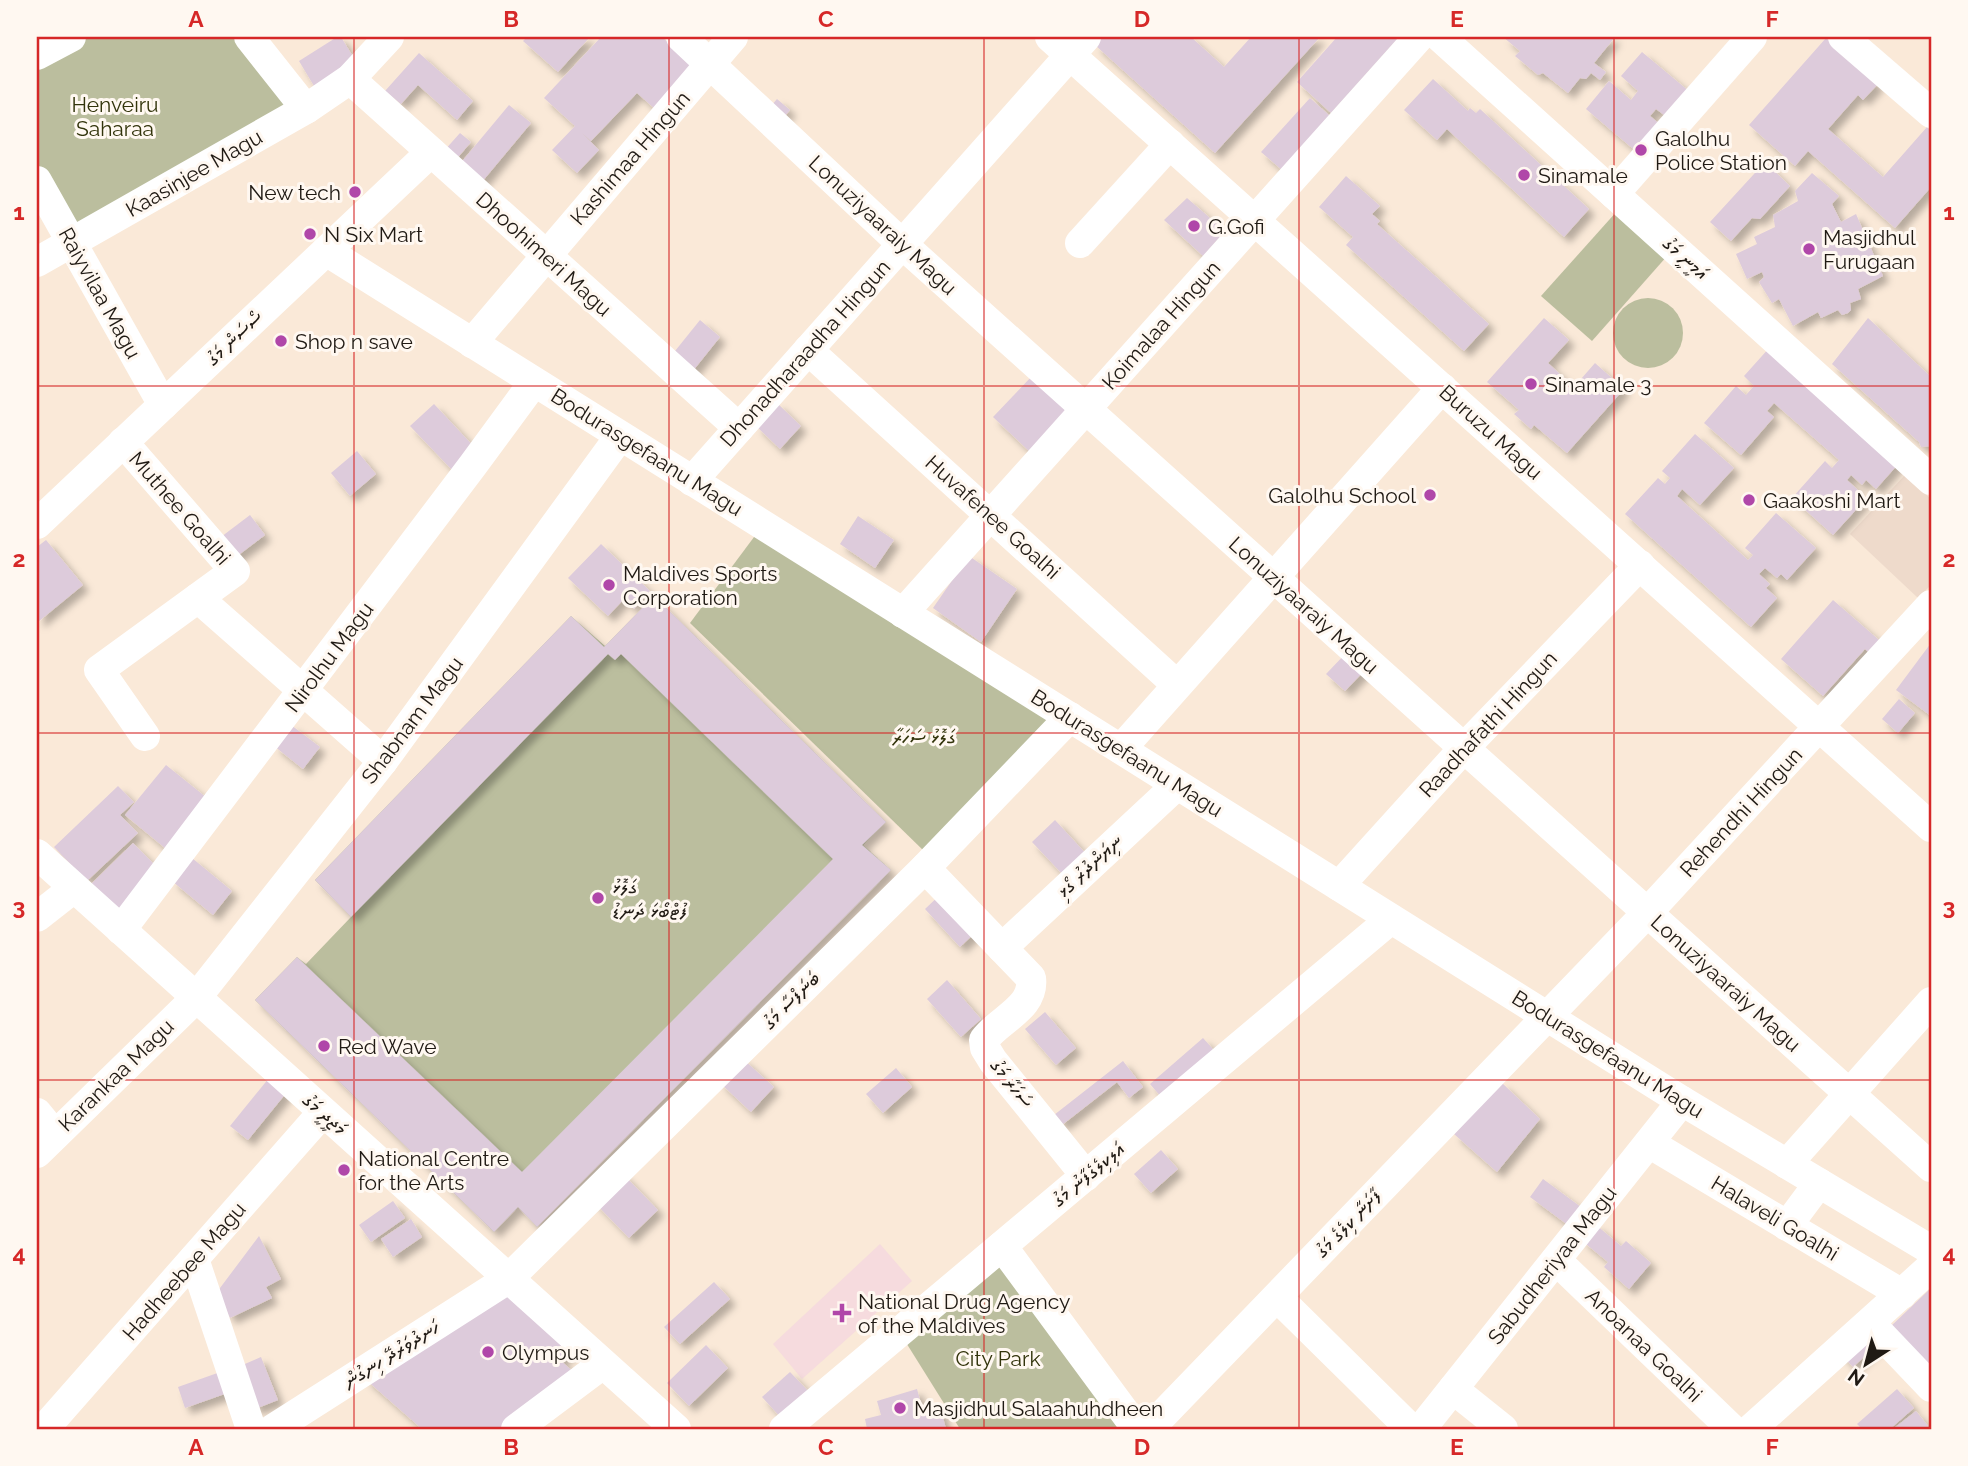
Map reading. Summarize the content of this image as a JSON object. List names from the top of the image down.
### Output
{
  "streets": {
    "street": [
      "Kashimaa Hingun",
      "Kaasinjee Magu",
      "Lonuziyaaraiy Magu",
      "Dhoohimeri Magu",
      "އަމީނީ މަގު",
      "Raiyvilaa Magu",
      "Koimalaa Hingun",
      "ސޯސަން މަގު",
      "Dhonadharaadha Hingun",
      "Buruzu Magu",
      "Bodurasgefaanu Magu",
      "Muthee Goalhi",
      "Huvafenee Goalhi",
      "Nirolhu Magu",
      "Shabnam Magu",
      "Raadhafathi Hingun",
      "Rehendhi Hingun",
      "ނިޔަންދުރު ގޯޅި",
      "ބަނަފްސާ މަގު",
      "Karankaa Magu",
      "ސަހަރާ މަގު",
      "މަޖީދީ މަގު",
      "އަލިކިލެގެފާނު މަގު",
      "Halaveli Goalhi",
      "ފާށަނާ ކިލެގެ މަގު",
      "Sabudheriyaa Magu",
      "Hadheebee Magu",
      "Anoanaa Goalhi",
      "ހަނދުވަރުދޭ ހިނގުން"
    ]
  },
  "crossings": [
    ["Kashimaa Hingun", "Lonuziyaaraiy Magu"],
    ["Kashimaa Hingun", "Dhoohimeri Magu"],
    ["Kashimaa Hingun", "Bodurasgefaanu Magu"],
    ["Kaasinjee Magu", "Dhoohimeri Magu"],
    ["Kaasinjee Magu", "Raiyvilaa Magu"],
    ["Lonuziyaaraiy Magu", "Koimalaa Hingun"],
    ["Lonuziyaaraiy Magu", "Dhonadharaadha Hingun"],
    ["Lonuziyaaraiy Magu", "Raadhafathi Hingun"],
    ["Lonuziyaaraiy Magu", "Rehendhi Hingun"],
    ["Dhoohimeri Magu", "ސޯސަން މަގު"],
    ["Dhoohimeri Magu", "Dhonadharaadha Hingun"],
    ["Raiyvilaa Magu", "ސޯސަން މަގު"],
    ["Koimalaa Hingun", "Buruzu Magu"],
    ["Koimalaa Hingun", "Bodurasgefaanu Magu"],
    ["Koimalaa Hingun", "Huvafenee Goalhi"],
    ["ސޯސަން މަގު", "Bodurasgefaanu Magu"],
    ["ސޯސަން މަގު", "Muthee Goalhi"],
    ["Dhonadharaadha Hingun", "Buruzu Magu"],
    ["Dhonadharaadha Hingun", "Bodurasgefaanu Magu"],
    ["Dhonadharaadha Hingun", "Huvafenee Goalhi"],
    ["Buruzu Magu", "Raadhafathi Hingun"],
    ["Buruzu Magu", "Rehendhi Hingun"],
    ["Bodurasgefaanu Magu", "Nirolhu Magu"],
    ["Bodurasgefaanu Magu", "Shabnam Magu"],
    ["Bodurasgefaanu Magu", "Raadhafathi Hingun"],
    ["Bodurasgefaanu Magu", "Rehendhi Hingun"],
    ["Bodurasgefaanu Magu", "ނިޔަންދުރު ގޯޅި"],
    ["Bodurasgefaanu Magu", "ބަނަފްސާ މަގު"],
    ["Bodurasgefaanu Magu", "އަލިކިލެގެފާނު މަގު"],
    ["Bodurasgefaanu Magu", "ފާށަނާ ކިލެގެ މަގު"],
    ["Bodurasgefaanu Magu", "Sabudheriyaa Magu"],
    ["Nirolhu Magu", "މަޖީދީ މަގު"],
    ["Shabnam Magu", "Karankaa Magu"],
    ["Shabnam Magu", "މަޖީދީ މަގު"],
    ["Rehendhi Hingun", "ފާށަނާ ކިލެގެ މަގު"],
    ["ނިޔަންދުރު ގޯޅި", "ސަހަރާ މަގު"],
    ["ބަނަފްސާ މަގު", "ސަހަރާ މަގު"],
    ["ބަނަފްސާ މަގު", "މަޖީދީ މަގު"],
    ["ބަނަފްސާ މަގު", "ހަނދުވަރުދޭ ހިނގުން"],
    ["Karankaa Magu", "މަޖީދީ މަގު"],
    ["ސަހަރާ މަގު", "އަލިކިލެގެފާނު މަގު"],
    ["މަޖީދީ މަގު", "Hadheebee Magu"],
    ["މަޖީދީ މަގު", "ހަނދުވަރުދޭ ހިނގުން"],
    ["Halaveli Goalhi", "Sabudheriyaa Magu"],
    ["Sabudheriyaa Magu", "Anoanaa Goalhi"]
  ],
  "parks": ["Henveiru Saharaa", "ގަލޮޅު ސަހަރާ", "City Park"],
  "places": {
    "other": [
      "Galolhu Police Station",
      "Sinamale",
      "New tech",
      "G.Gofi",
      "N Six Mart",
      "Masjidhul Furugaan",
      "Shop n save",
      "Sinamale 3",
      "Galolhu School",
      "Gaakoshi Mart",
      "Maldives Sports Corporation",
      "ގަލޮޅު ފުޓްބޯޅަ ދަނޑު",
      "Red Wave",
      "National Centre for the Arts",
      "Olympus",
      "Masjidhul Salaahuhdheen"
    ],
    "health": ["National Drug Agency of the Maldives"]
  },
  "north": "bottom left",
  "grid": {
    "columns": [
      "A",
      "B",
      "C",
      "D",
      "E",
      "F"
    ],
    "rows": [
      "1",
      "2",
      "3",
      "4"
    ]
  }
}
